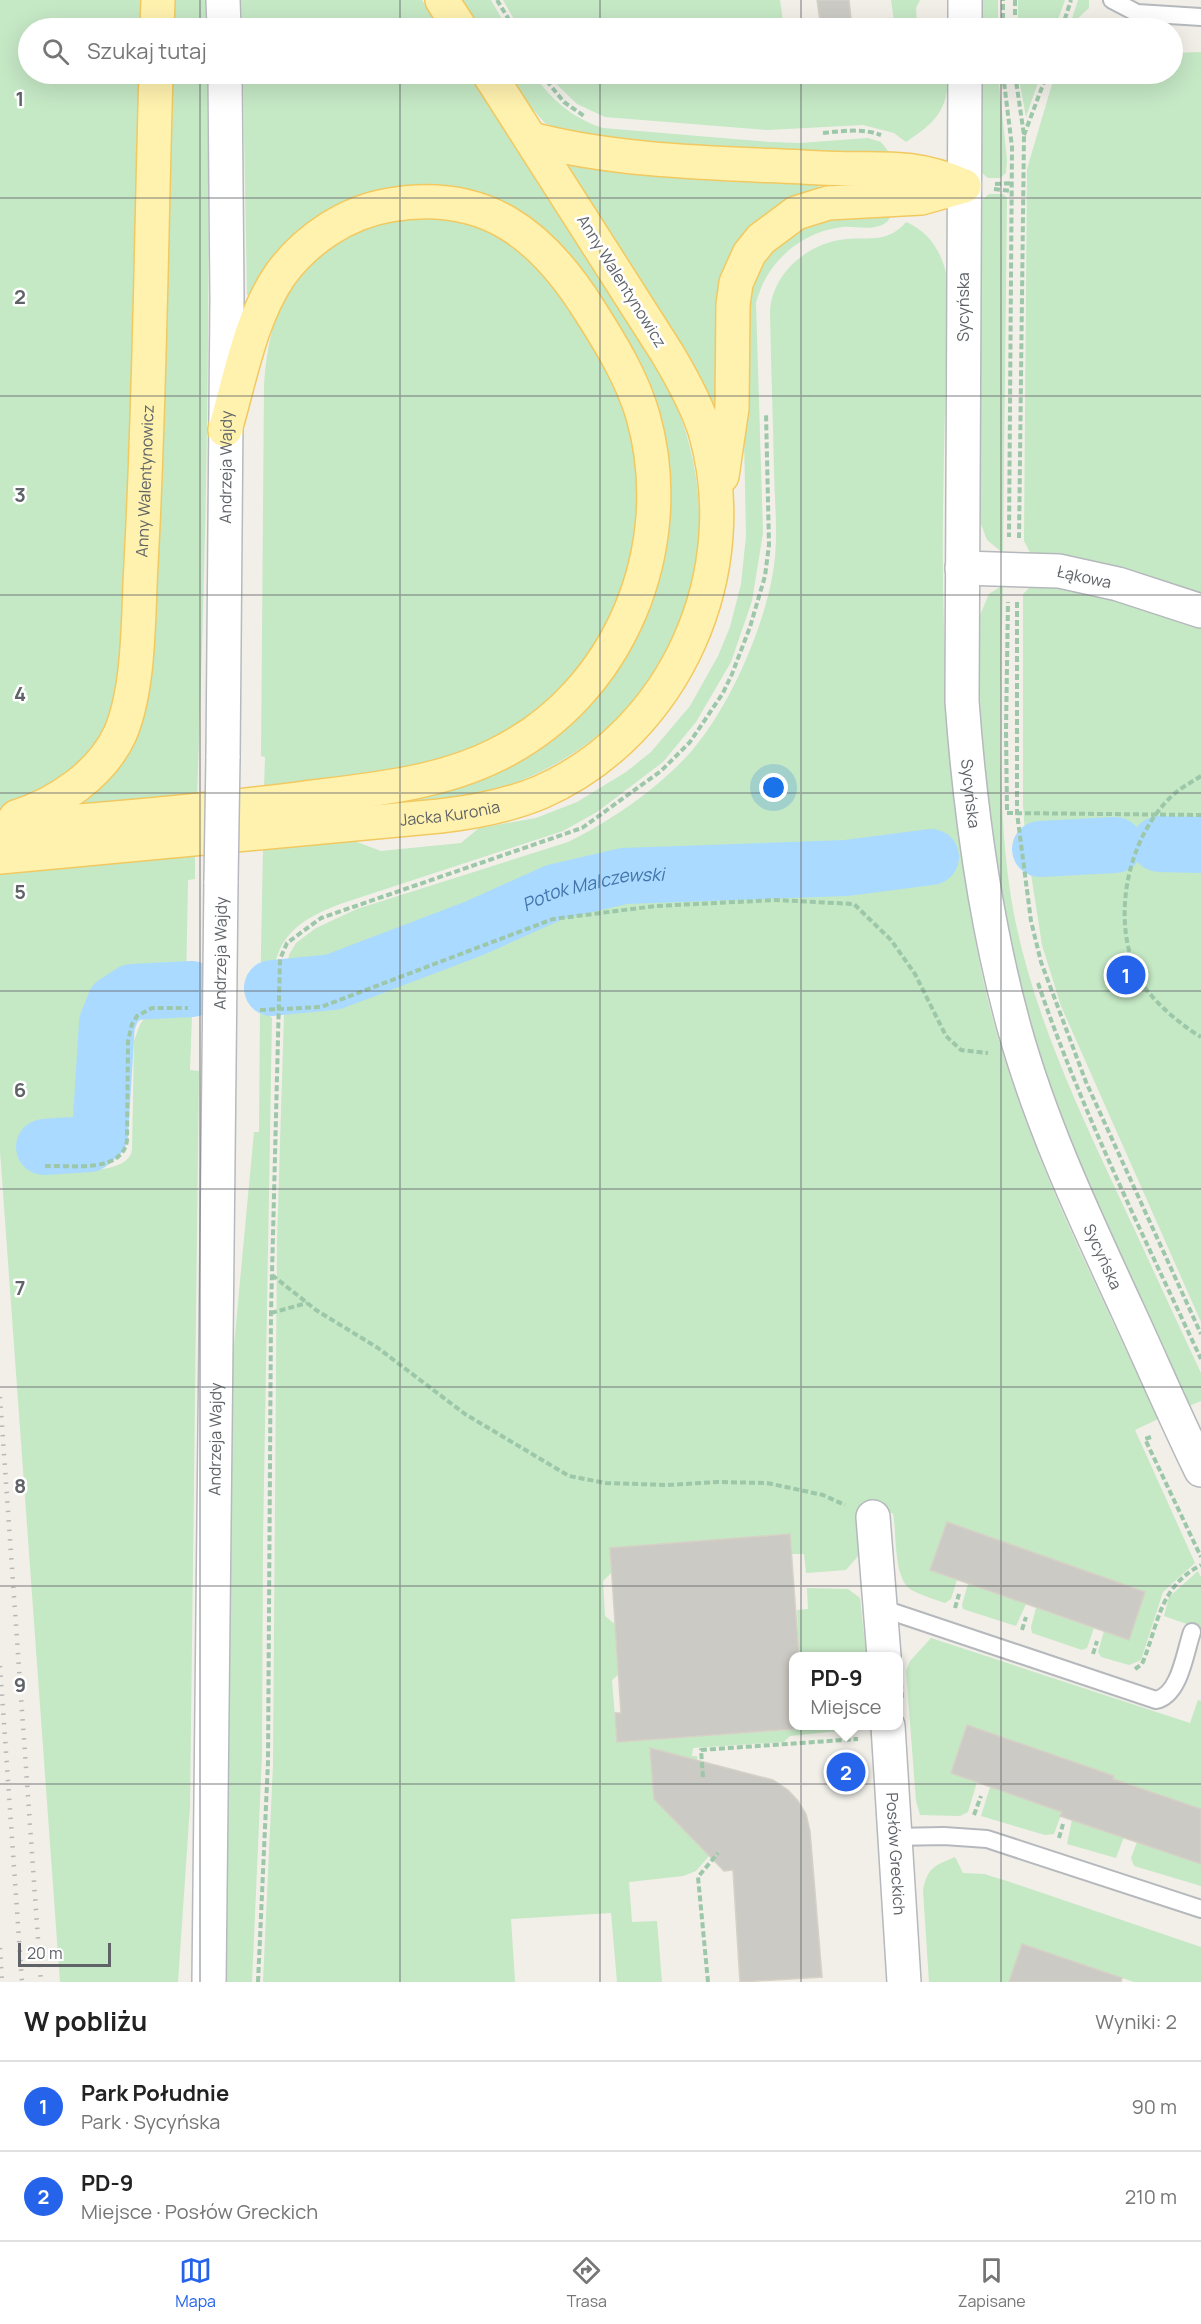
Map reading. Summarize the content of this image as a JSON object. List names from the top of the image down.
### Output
{
  "streets": {
    "main road": ["Anny Walentynowicz", "Jacka Kuronia"],
    "street": [
      "Sycyńska",
      "Andrzeja Wajdy",
      "Łąkowa",
      "Posłów Greckich"
    ]
  },
  "crossings": [
    ["Anny Walentynowicz", "Jacka Kuronia"],
    ["Sycyńska", "Łąkowa"]
  ],
  "water": ["Potok Malczewski"],
  "scale_bar": "20 m",
  "page": {
    "search": "Szukaj tutaj",
    "pins": ["1", "2"],
    "popup": ["PD-9", "Miejsce"],
    "scale": "20 m",
    "heading": ["W pobliżu", "Wyniki: 2"],
    "list": [
      {
        "mark": "1",
        "name": "Park Południe",
        "note": "Park · Sycyńska",
        "value": "90 m"
      },
      {
        "mark": "2",
        "name": "PD-9",
        "note": "Miejsce · Posłów Greckich",
        "value": "210 m"
      }
    ],
    "nav": ["Mapa", "Trasa", "Zapisane"]
  },
  "grid": {
    "rows": [
      "1",
      "2",
      "3",
      "4",
      "5",
      "6",
      "7",
      "8",
      "9"
    ]
  }
}
